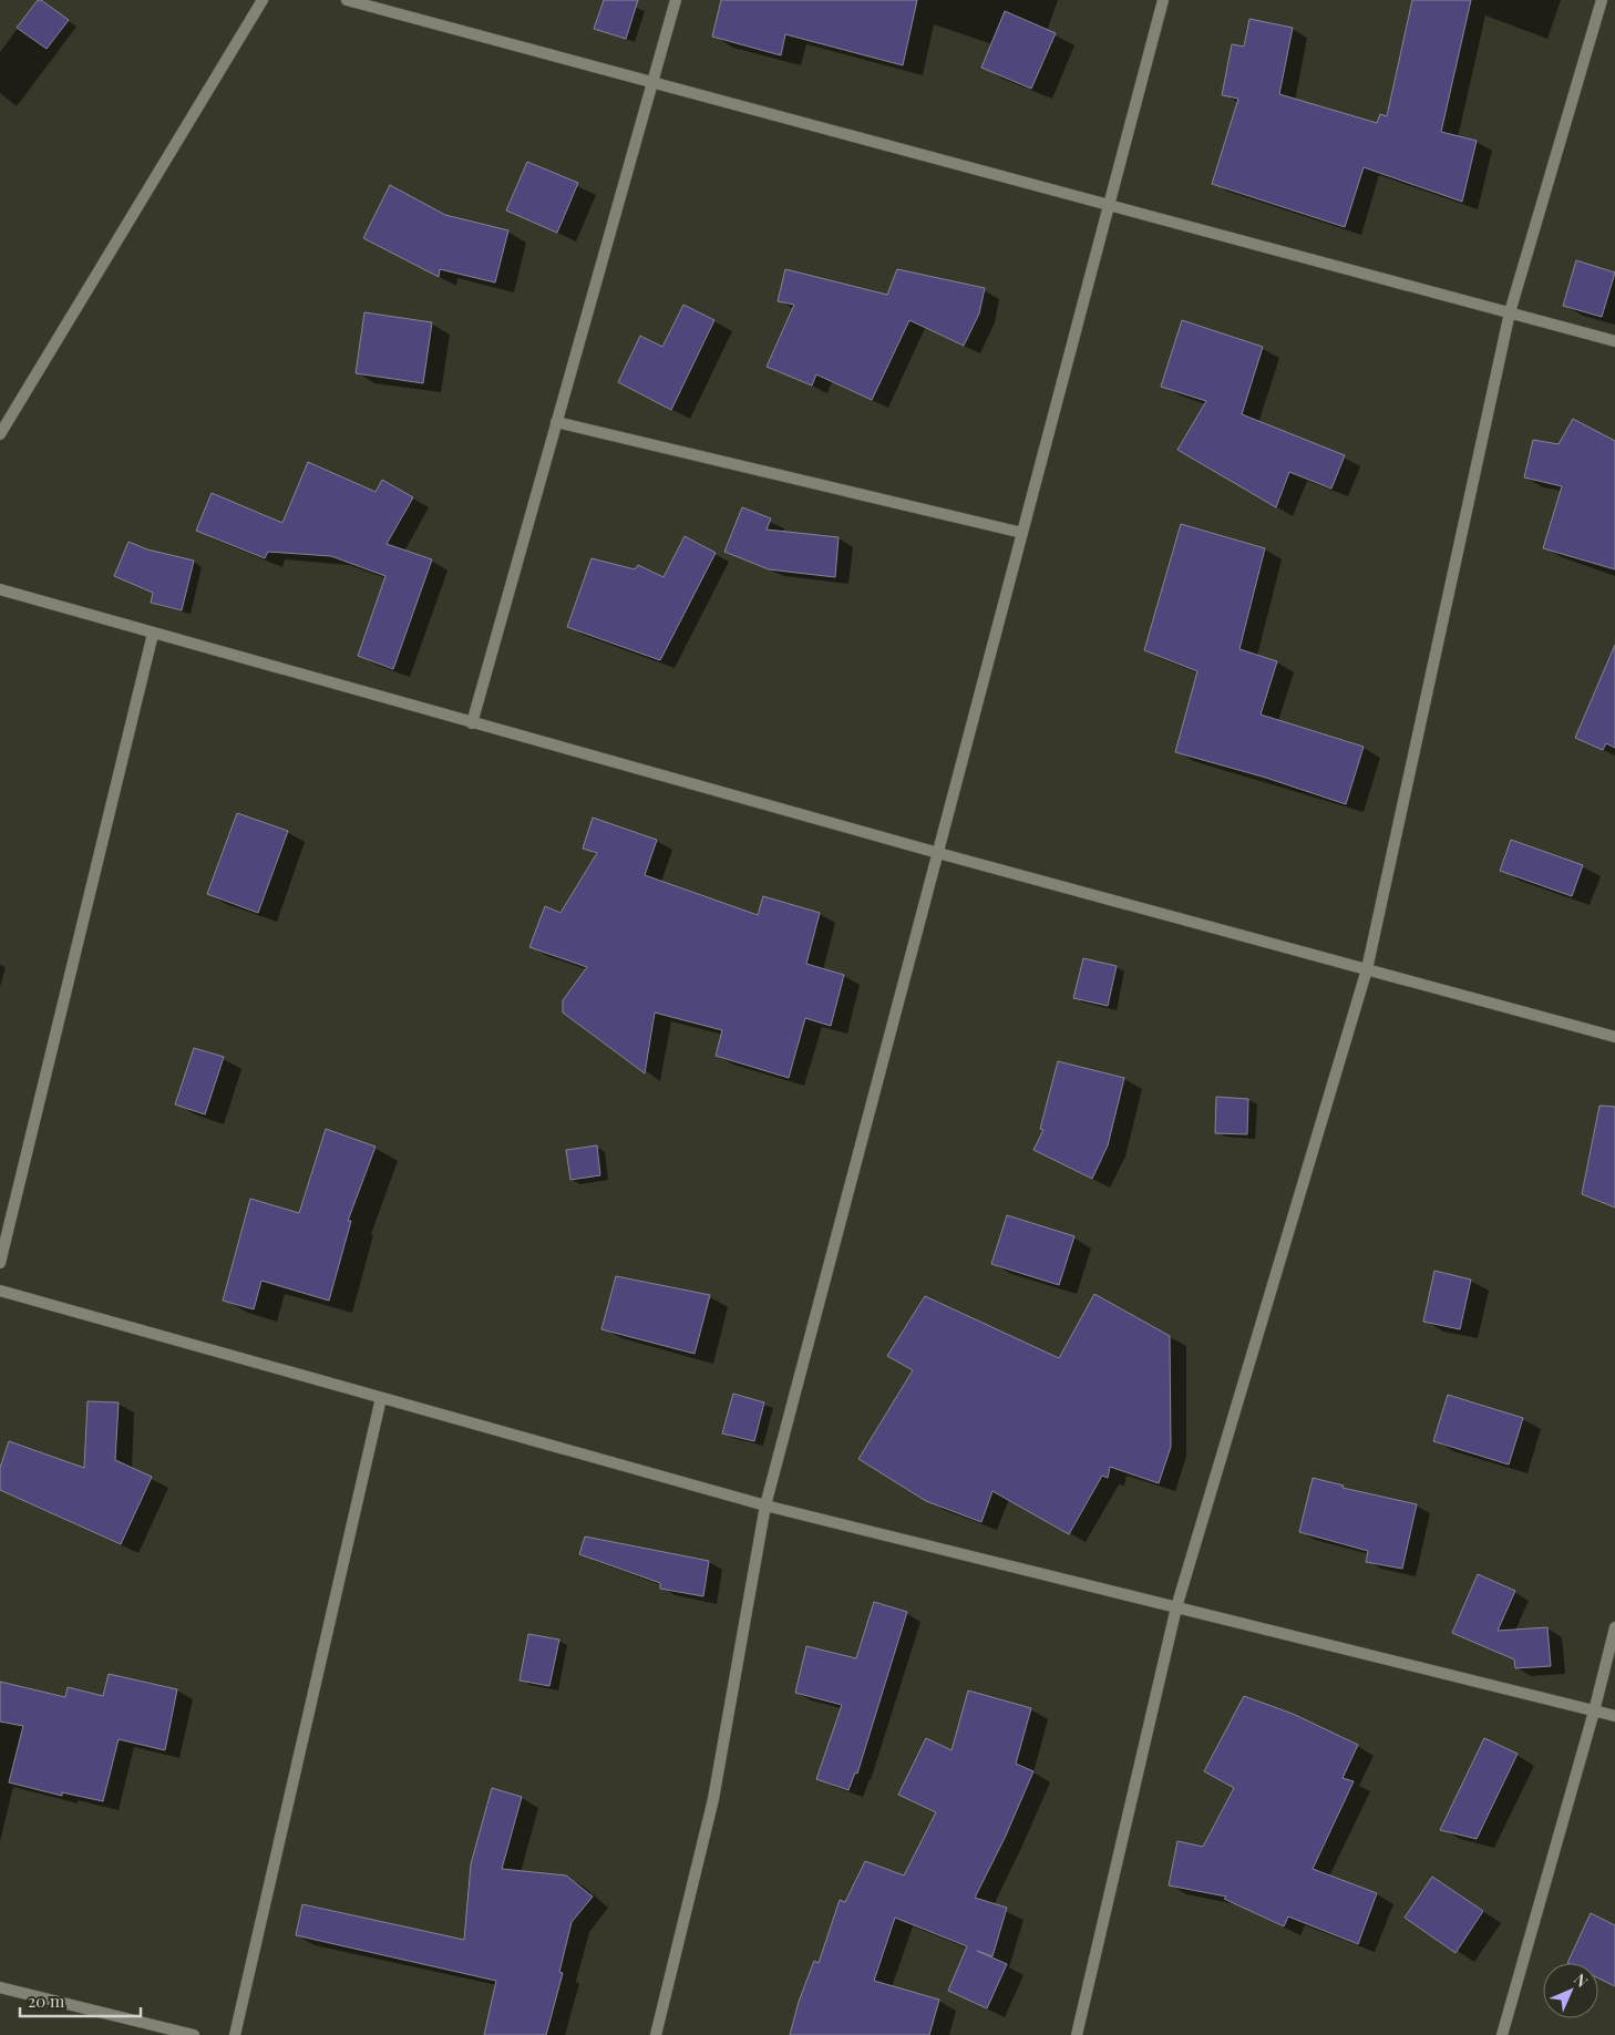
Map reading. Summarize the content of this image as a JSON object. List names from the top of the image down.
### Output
{
  "scale_bar": "20 m",
  "north": "top right"
}
